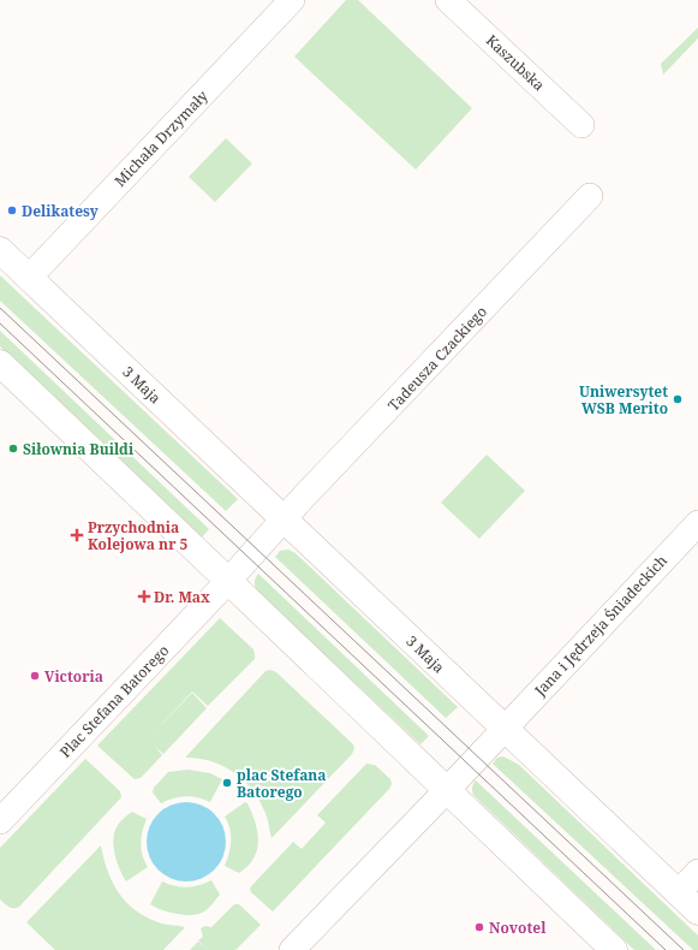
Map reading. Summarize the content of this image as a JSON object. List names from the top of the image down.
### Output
{
  "streets": {
    "street": [
      "Kaszubska",
      "Michała Drzymały",
      "Tadeusza Czackiego",
      "3 Maja",
      "Jana i Jędrzeja Śniadeckich",
      "Plac Stefana Batorego"
    ]
  },
  "crossings": [
    ["Michała Drzymały", "3 Maja"],
    ["Tadeusza Czackiego", "3 Maja"],
    ["3 Maja", "Jana i Jędrzeja Śniadeckich"]
  ],
  "places": {
    "other": [
      "Delikatesy",
      "Uniwersytet WSB Merito",
      "Siłownia Buildi",
      "Victoria",
      "plac Stefana Batorego",
      "Novotel"
    ],
    "health": ["Przychodnia Kolejowa nr 5", "Dr. Max"]
  }
}
